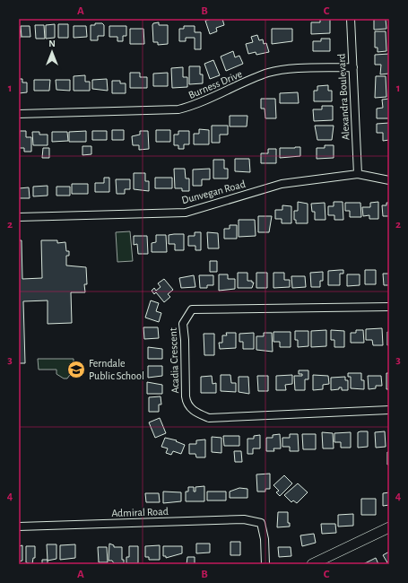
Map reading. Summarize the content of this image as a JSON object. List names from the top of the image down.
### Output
{
  "streets": {
    "street": [
      "Burness Drive",
      "Alexandra Boulevard",
      "Dunvegan Road",
      "Acadia Crescent",
      "Admiral Road"
    ]
  },
  "crossings": [
    ["Burness Drive", "Alexandra Boulevard"],
    ["Alexandra Boulevard", "Dunvegan Road"]
  ],
  "places": {
    "school or university": ["Ferndale Public School"]
  },
  "north": "top",
  "grid": {
    "columns": ["A", "B", "C"],
    "rows": [
      "1",
      "2",
      "3",
      "4"
    ]
  }
}
